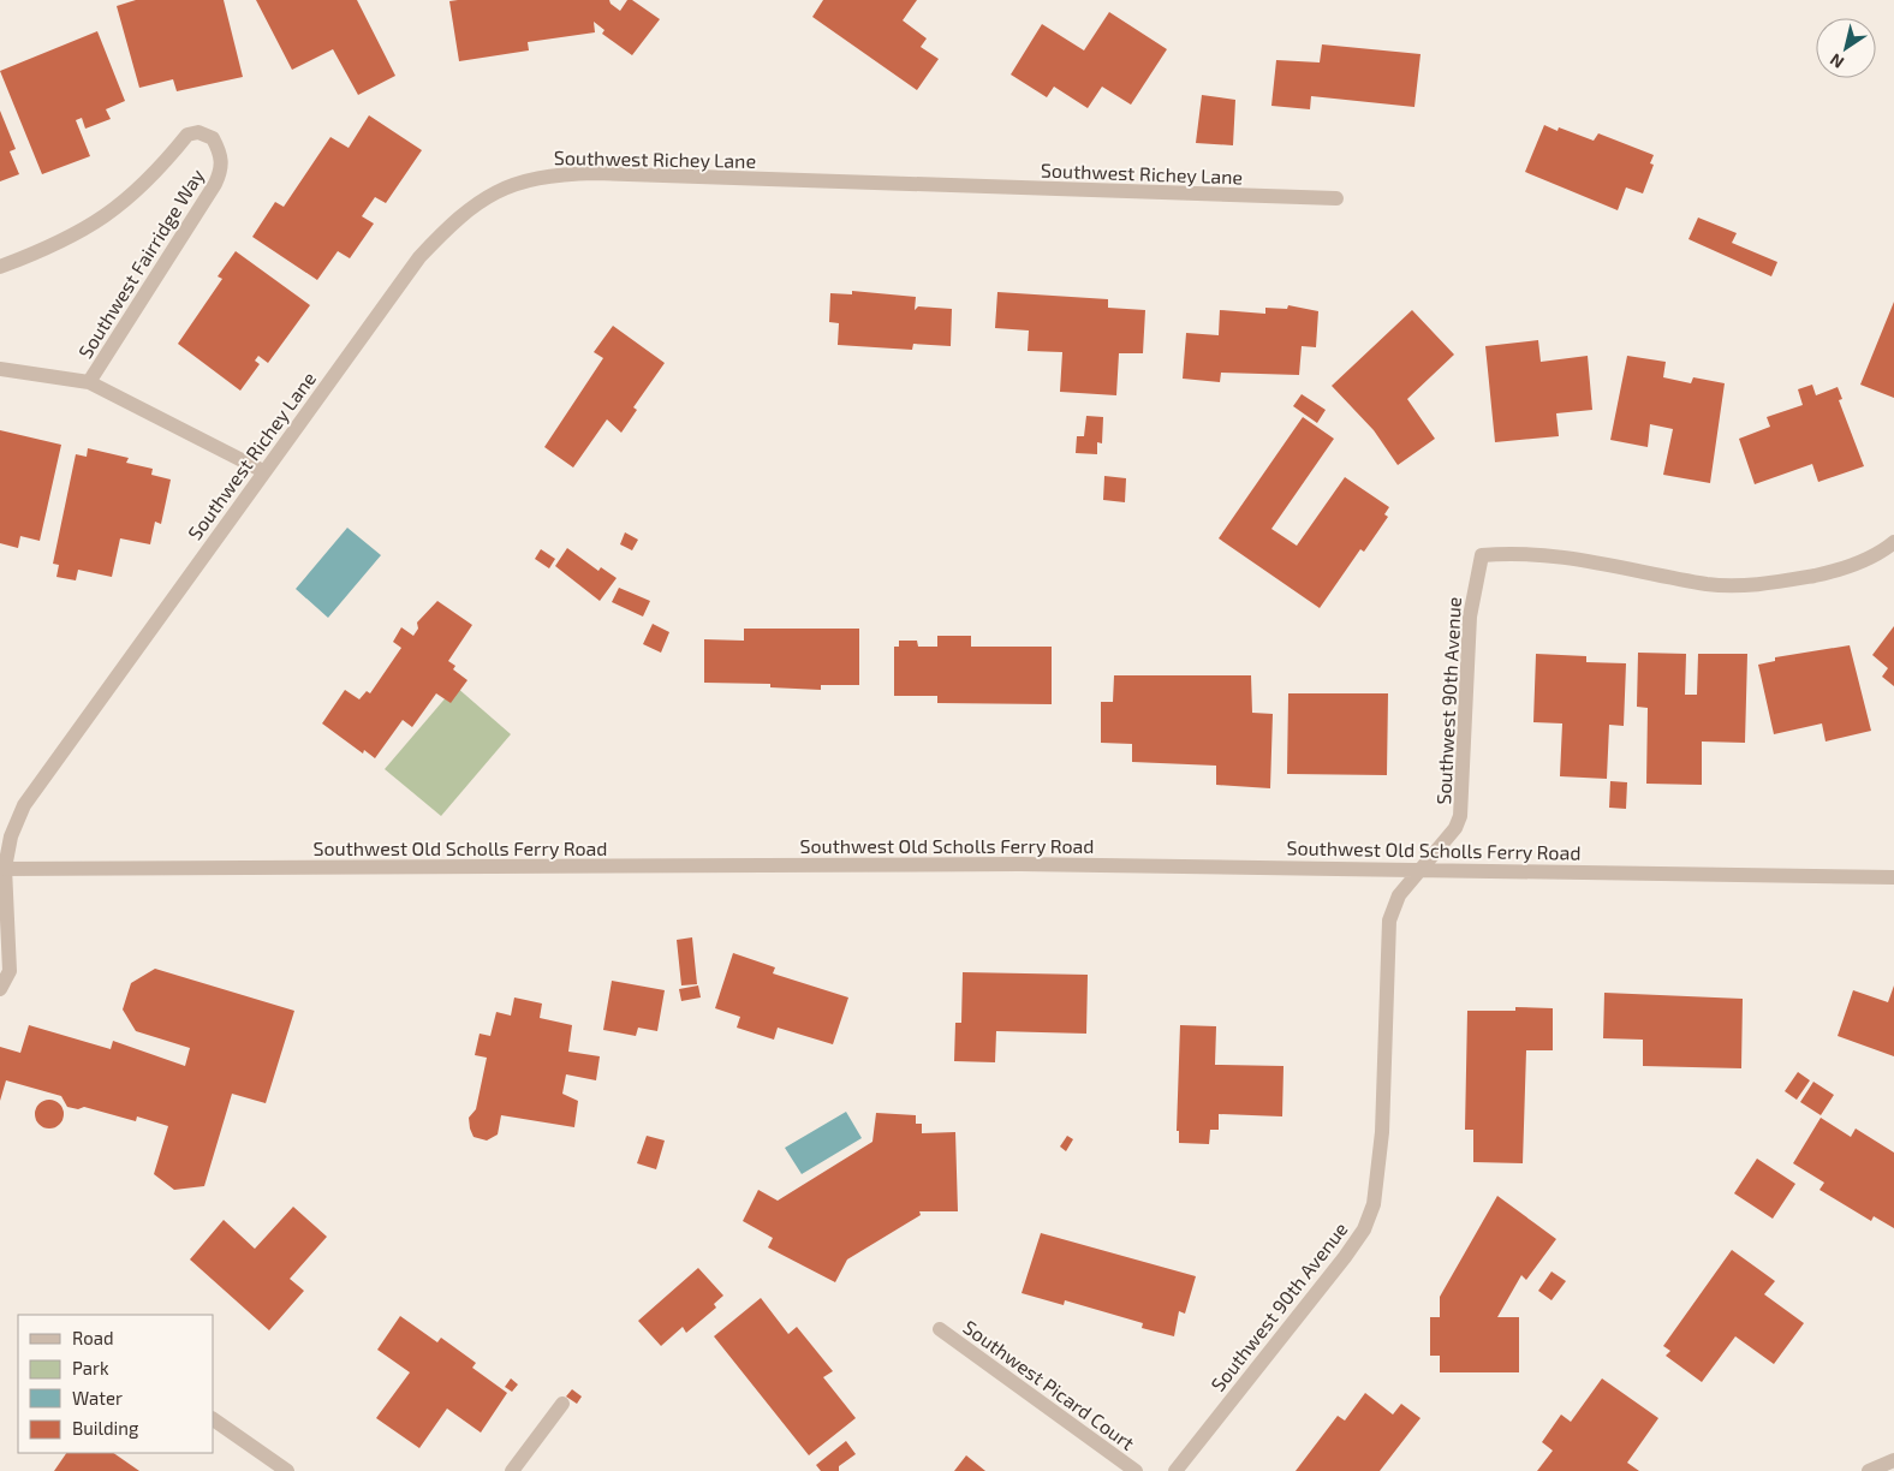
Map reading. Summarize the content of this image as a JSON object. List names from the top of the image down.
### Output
{
  "streets": {
    "street": [
      "Southwest Richey Lane",
      "Southwest Fairridge Way",
      "Southwest 90th Avenue",
      "Southwest Old Scholls Ferry Road",
      "Southwest Picard Court"
    ]
  },
  "crossings": [
    ["Southwest Richey Lane", "Southwest Fairridge Way"],
    ["Southwest Richey Lane", "Southwest Old Scholls Ferry Road"],
    ["Southwest 90th Avenue", "Southwest Old Scholls Ferry Road"]
  ],
  "legend": [
    "Road",
    "Park",
    "Water",
    "Building"
  ],
  "north": "bottom left"
}
